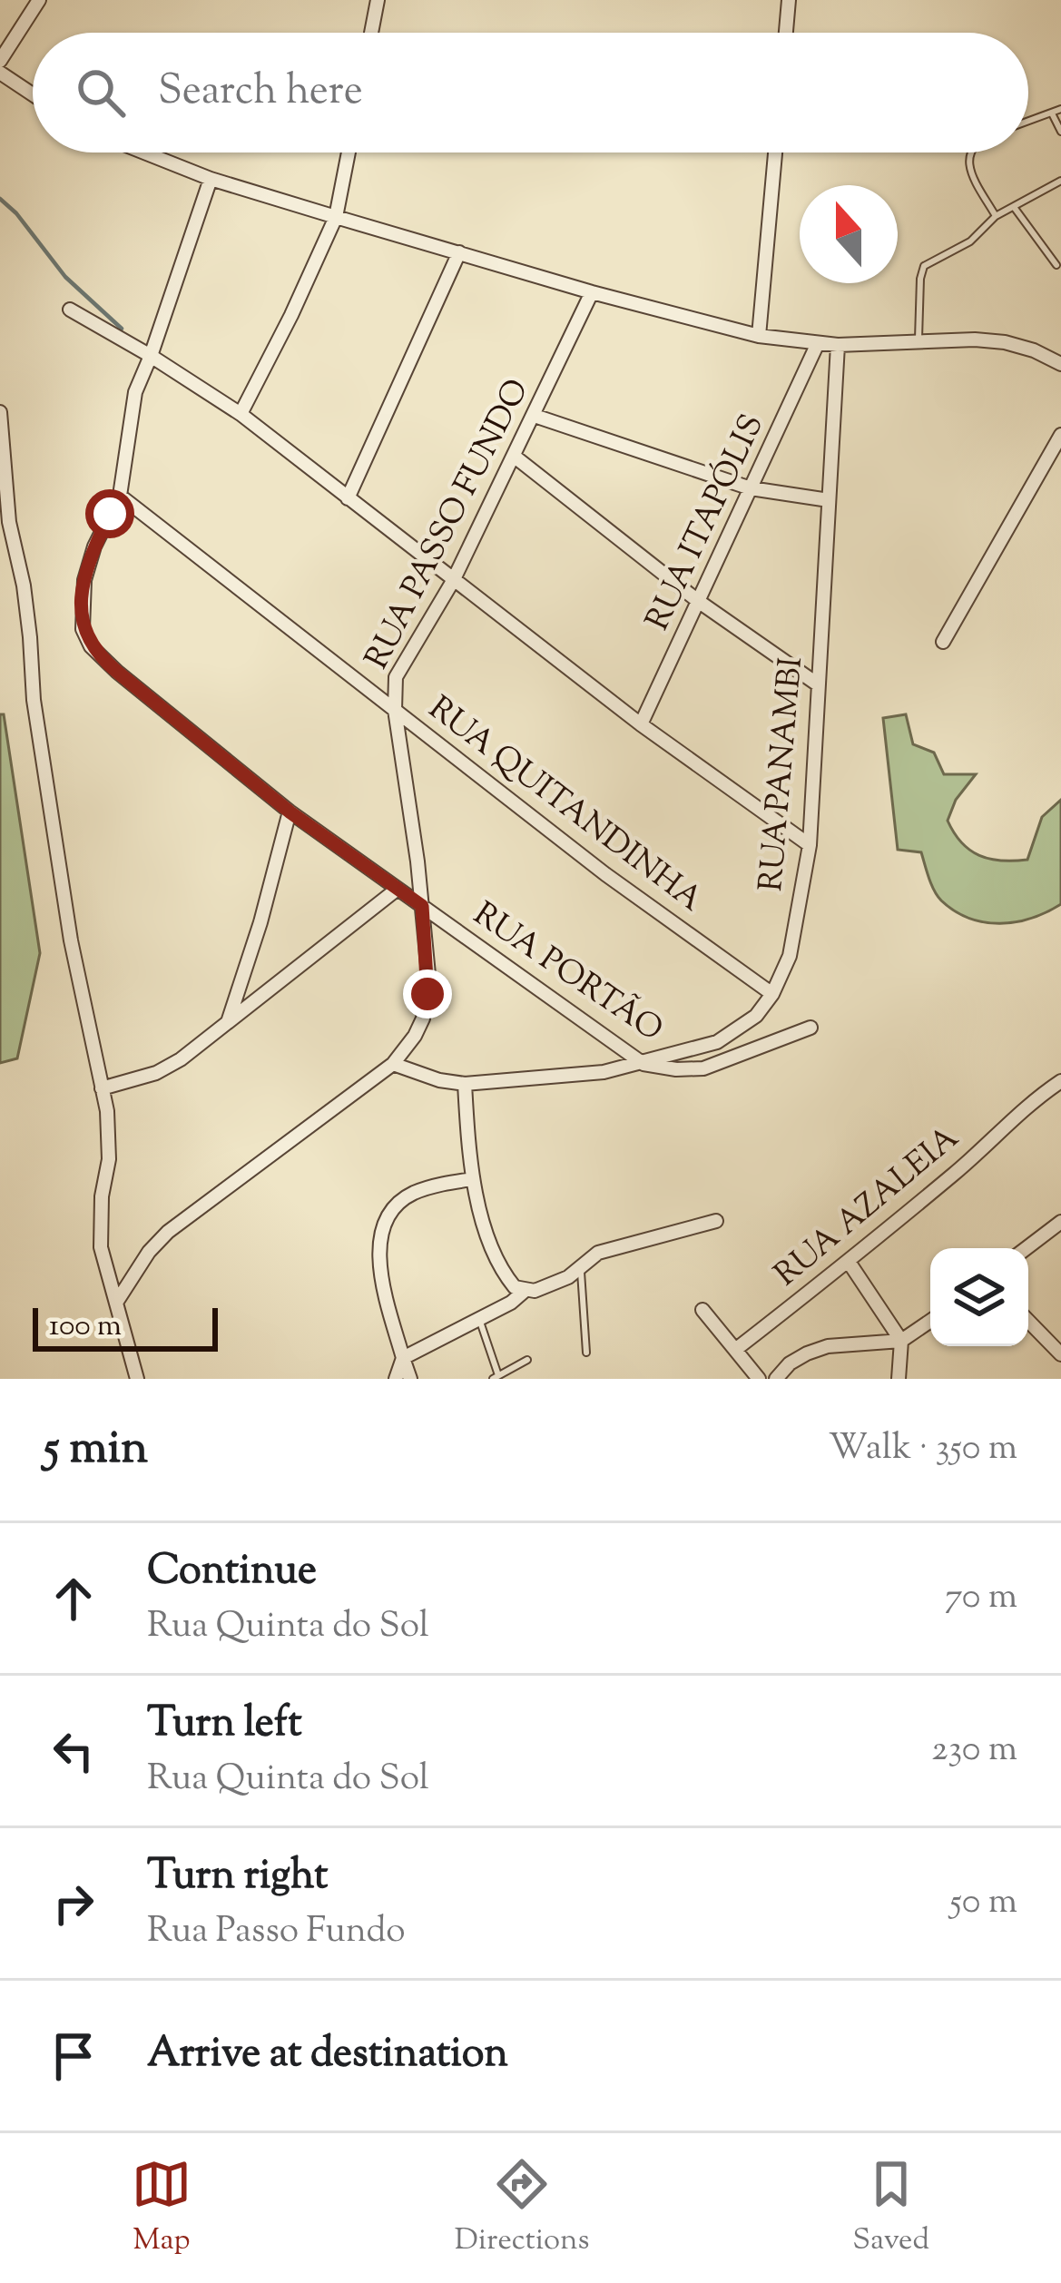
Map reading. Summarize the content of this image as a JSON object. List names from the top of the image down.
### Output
{
  "streets": {
    "street": [
      "RUA ITAPÓLIS",
      "RUA PASSO FUNDO",
      "RUA PANAMBI",
      "RUA QUITANDINHA",
      "RUA PORTÃO",
      "RUA AZALEIA"
    ]
  },
  "crossings": [
    ["RUA PASSO FUNDO", "RUA PANAMBI"],
    ["RUA PASSO FUNDO", "RUA QUITANDINHA"],
    ["RUA PASSO FUNDO", "RUA PORTÃO"],
    ["RUA PANAMBI", "RUA QUITANDINHA"],
    ["RUA PANAMBI", "RUA PORTÃO"],
    ["RUA QUITANDINHA", "RUA PORTÃO"]
  ],
  "scale_bar": "100 m",
  "north": "top",
  "page": {
    "search": "Search here",
    "scale": "100 m",
    "heading": ["5 min", "Walk · 350 m"],
    "list": [
      ["Continue", "Rua Quinta do Sol", "70 m"],
      ["Turn left", "Rua Quinta do Sol", "230 m"],
      ["Turn right", "Rua Passo Fundo", "50 m"],
      "Arrive at destination"
    ],
    "nav": ["Map", "Directions", "Saved"]
  }
}
